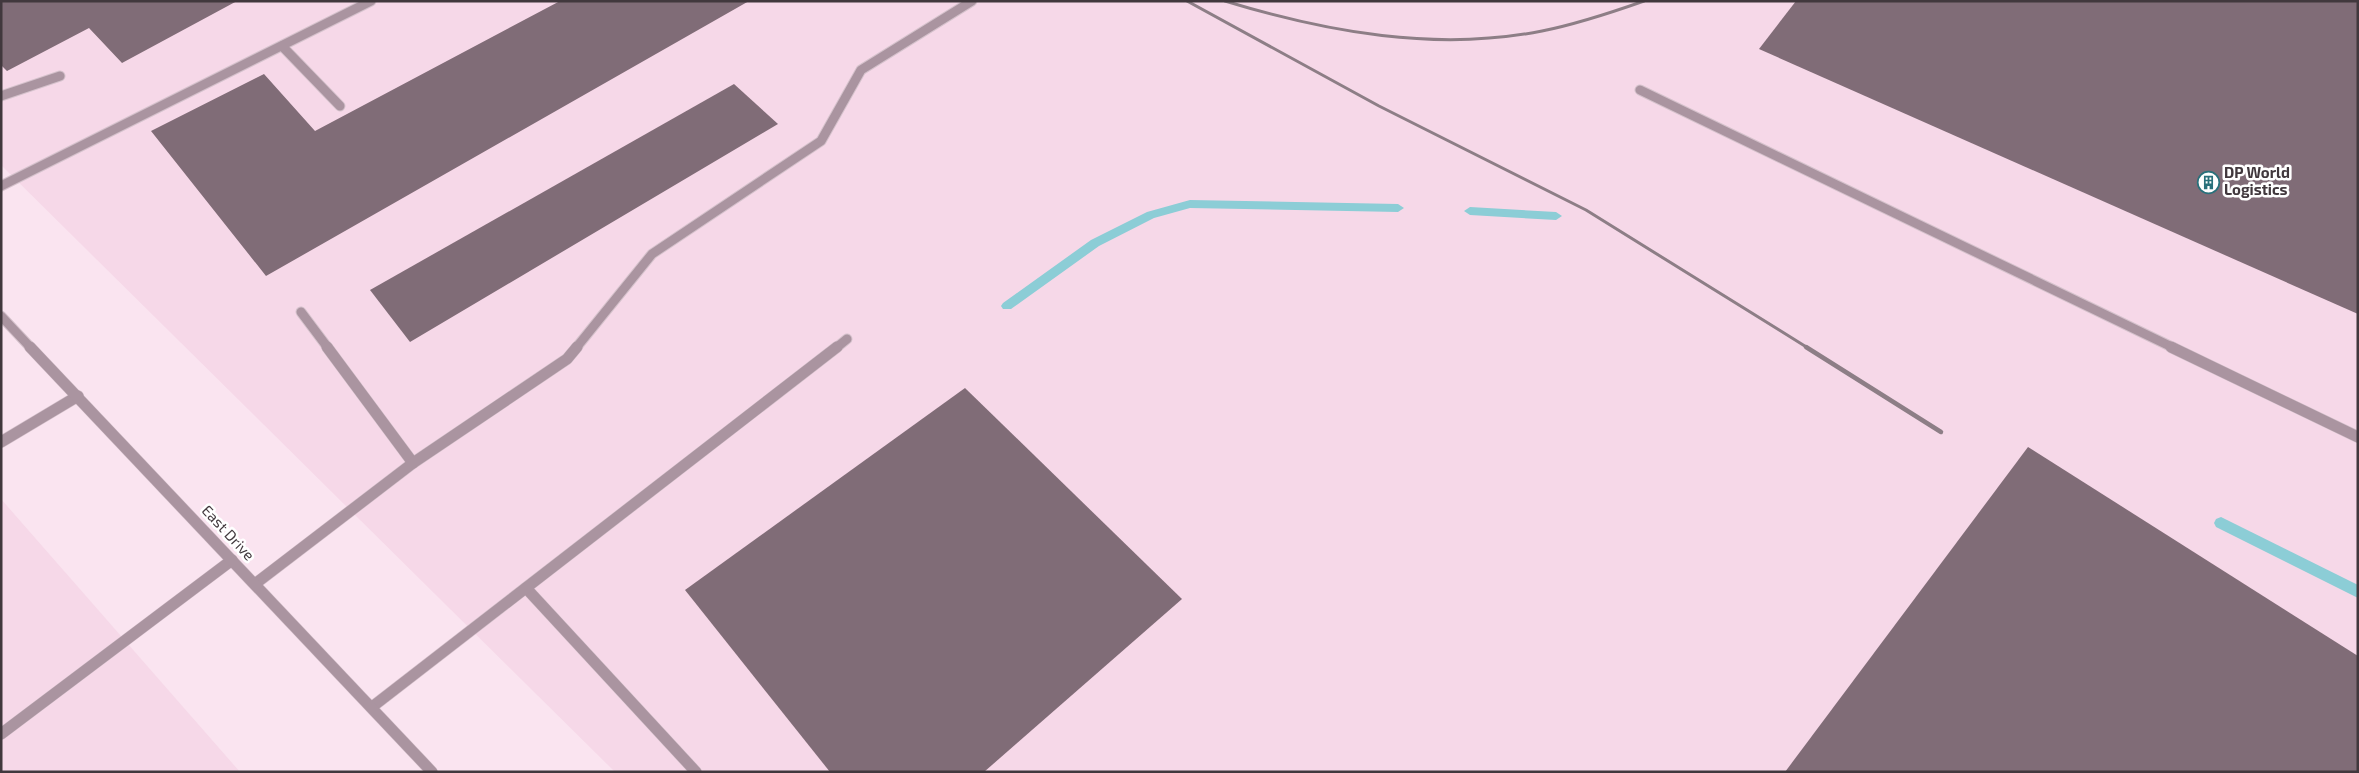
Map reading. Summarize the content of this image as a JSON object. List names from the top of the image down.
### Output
{
  "streets": {
    "street": ["East Drive"]
  },
  "places": {
    "building": ["DP World Logistics"]
  }
}
